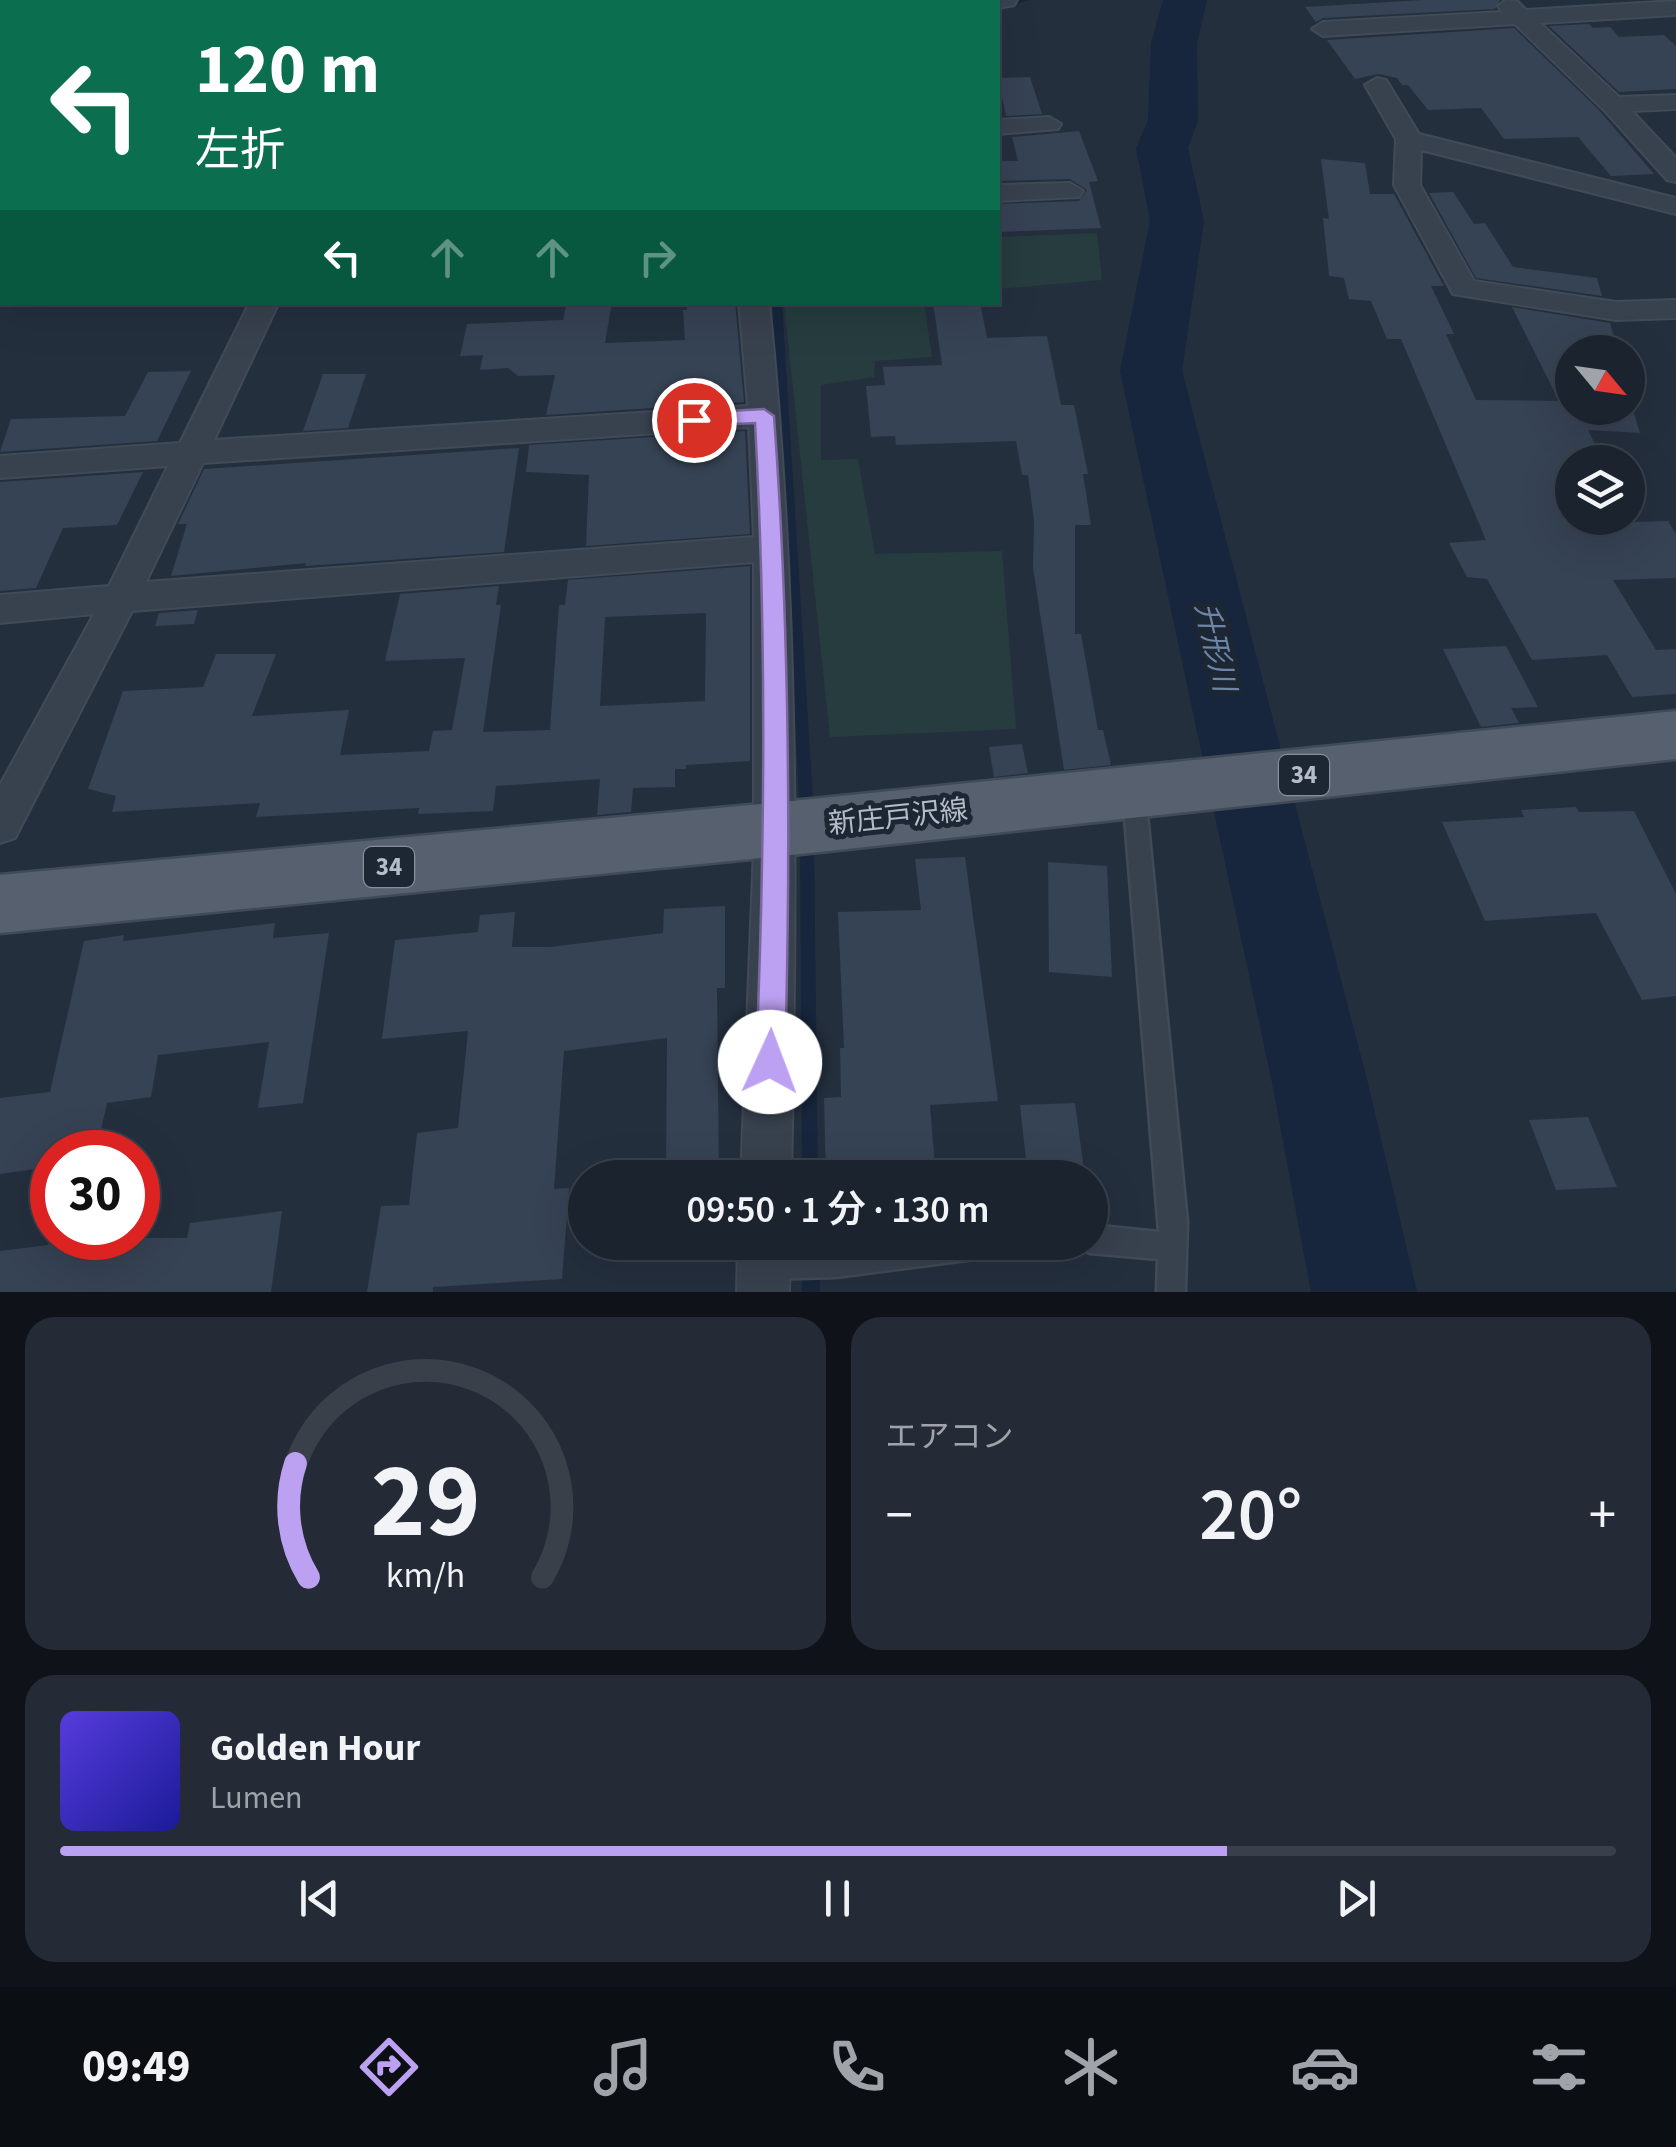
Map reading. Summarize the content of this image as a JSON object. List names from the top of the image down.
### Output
{
  "streets": {
    "main road": ["34", "新庄戸沢線"]
  },
  "water": ["升形川"],
  "north": "bottom right",
  "page": {
    "turn": ["120 m", "左折"],
    "limit": "30",
    "trip": "09:50 · 1 分 · 130 m",
    "tile": "エアコン",
    "heat": ["−", "20°", "+"],
    "song": ["Golden Hour", "Lumen"],
    "tabs": "09:49",
    "gauge": ["29", "km/h"]
  }
}
